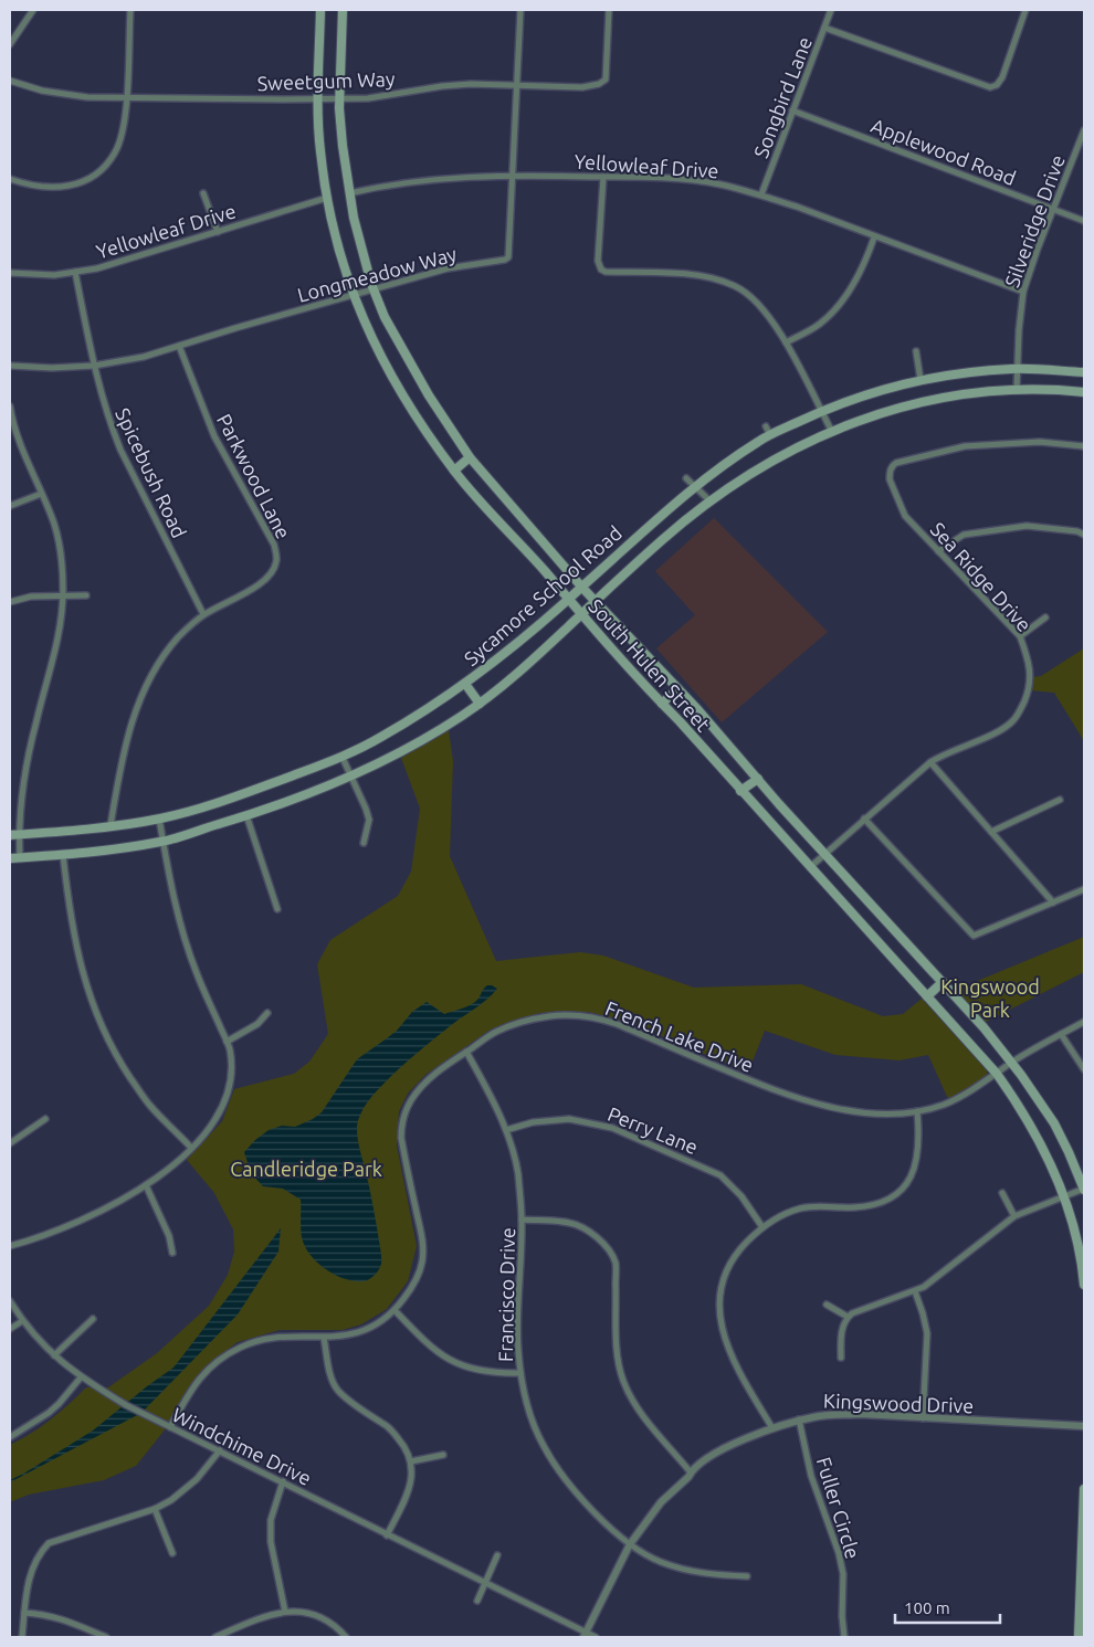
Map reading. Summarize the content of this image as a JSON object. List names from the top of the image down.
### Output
{
  "streets": {
    "main road": ["Sycamore School Road", "South Hulen Street"],
    "street": [
      "Sweetgum Way",
      "Songbird Lane",
      "Applewood Road",
      "Yellowleaf Drive",
      "Silveridge Drive",
      "Longmeadow Way",
      "Spicebush Road",
      "Parkwood Lane",
      "Sea Ridge Drive",
      "French Lake Drive",
      "Perry Lane",
      "Francisco Drive",
      "Kingswood Drive",
      "Windchime Drive",
      "Fuller Circle"
    ]
  },
  "crossings": [
    ["Sweetgum Way", "Longmeadow Way"],
    ["Sweetgum Way", "South Hulen Street"],
    ["Songbird Lane", "Applewood Road"],
    ["Songbird Lane", "Yellowleaf Drive"],
    ["Applewood Road", "Silveridge Drive"],
    ["Yellowleaf Drive", "Silveridge Drive"],
    ["Yellowleaf Drive", "Longmeadow Way"],
    ["Yellowleaf Drive", "Spicebush Road"],
    ["Yellowleaf Drive", "South Hulen Street"],
    ["Silveridge Drive", "Sycamore School Road"],
    ["Longmeadow Way", "Spicebush Road"],
    ["Longmeadow Way", "Parkwood Lane"],
    ["Longmeadow Way", "South Hulen Street"],
    ["Spicebush Road", "Parkwood Lane"],
    ["Parkwood Lane", "Sycamore School Road"],
    ["Sea Ridge Drive", "South Hulen Street"],
    ["Sycamore School Road", "South Hulen Street"],
    ["South Hulen Street", "French Lake Drive"],
    ["French Lake Drive", "Francisco Drive"],
    ["French Lake Drive", "Windchime Drive"],
    ["Perry Lane", "Francisco Drive"],
    ["Francisco Drive", "Kingswood Drive"],
    ["Kingswood Drive", "Windchime Drive"],
    ["Kingswood Drive", "Fuller Circle"]
  ],
  "parks": ["Kingswood Park", "Candleridge Park"],
  "scale_bar": "100 m"
}
